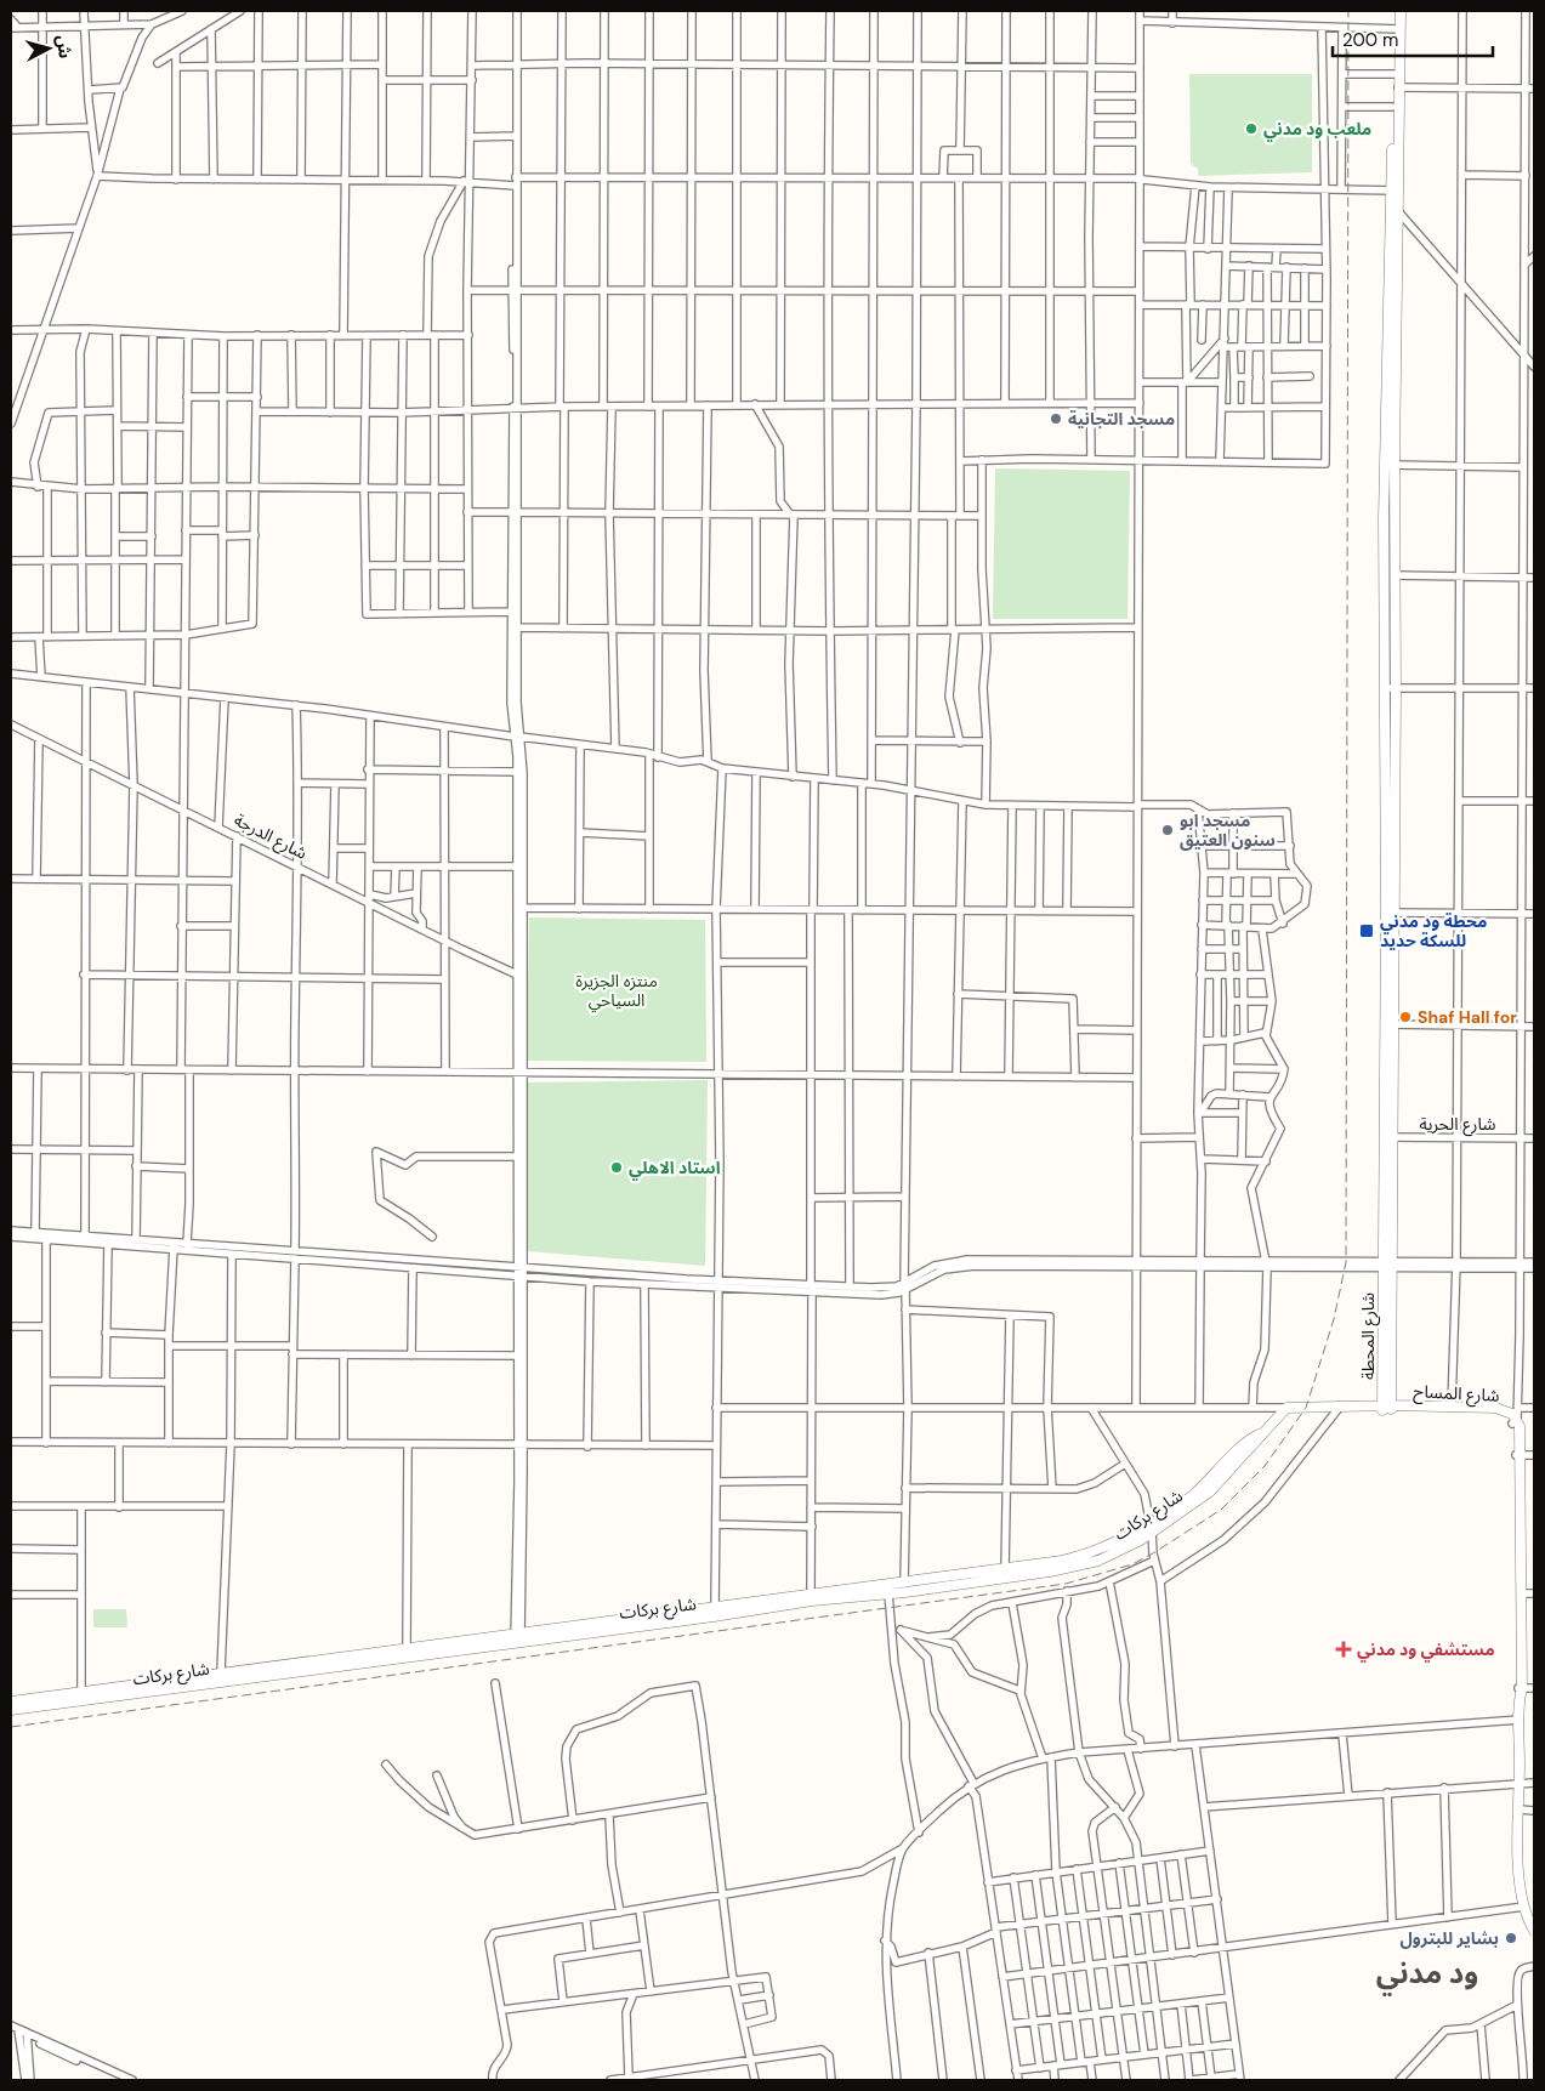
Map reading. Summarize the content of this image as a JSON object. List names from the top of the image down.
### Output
{
  "streets": {
    "main road": ["شارع المحطة", "شارع المساح", "شارع بركات"],
    "street": ["شارع الدرجة", "شارع الحرية"]
  },
  "crossings": [
    ["شارع الحرية", "شارع المحطة"],
    ["شارع المحطة", "شارع المساح"]
  ],
  "districts": ["ود مدني"],
  "parks": ["منتزه الجزيرة السياحي"],
  "places": {
    "other": [
      "ملعب ود مدني",
      "مسجد التجانية",
      "مسجد ابو سنون العتيق",
      "Shaf Hall for",
      "استاد الاهلي",
      "بشاير للبترول"
    ],
    "transit": ["محطة ود مدني للسكة حديد"],
    "health": ["مستشفي ود مدني"]
  },
  "scale_bar": "200 m",
  "north": "right"
}
